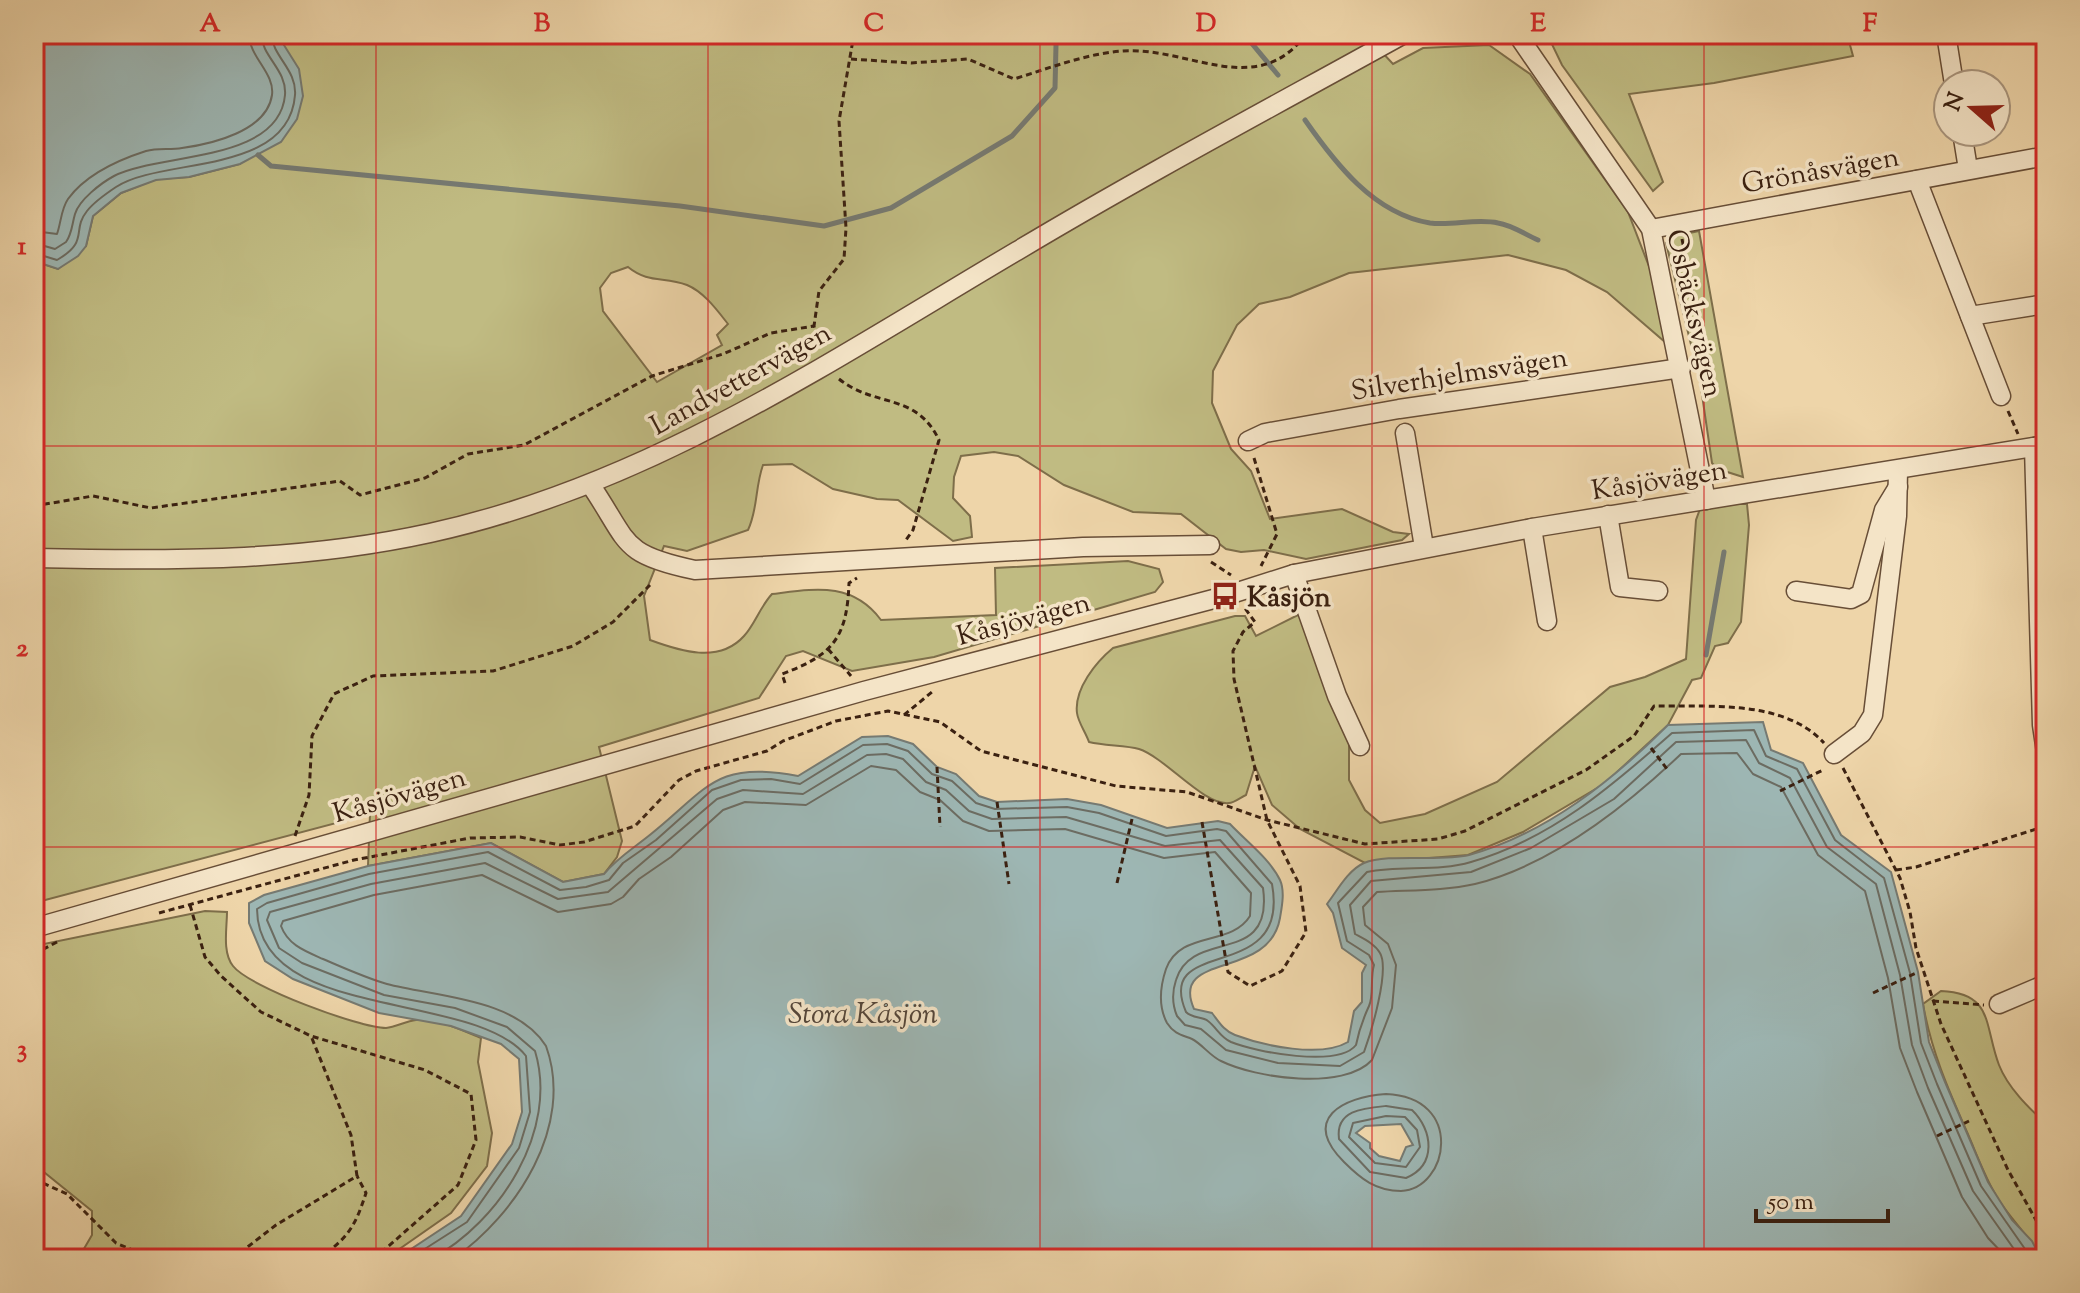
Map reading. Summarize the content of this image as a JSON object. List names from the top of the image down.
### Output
{
  "streets": {
    "street": [
      "Grönåsvägen",
      "Osbäcksvägen",
      "Silverhjelmsvägen",
      "Landvettervägen",
      "Kåsjövägen"
    ]
  },
  "crossings": [
    ["Grönåsvägen", "Osbäcksvägen"],
    ["Osbäcksvägen", "Silverhjelmsvägen"],
    ["Osbäcksvägen", "Kåsjövägen"]
  ],
  "water": ["Stora Kåsjön"],
  "places": {
    "bus stop": ["Kåsjön"]
  },
  "scale_bar": "50 m",
  "north": "left",
  "grid": {
    "columns": [
      "A",
      "B",
      "C",
      "D",
      "E",
      "F"
    ],
    "rows": ["1", "2", "3"]
  }
}
